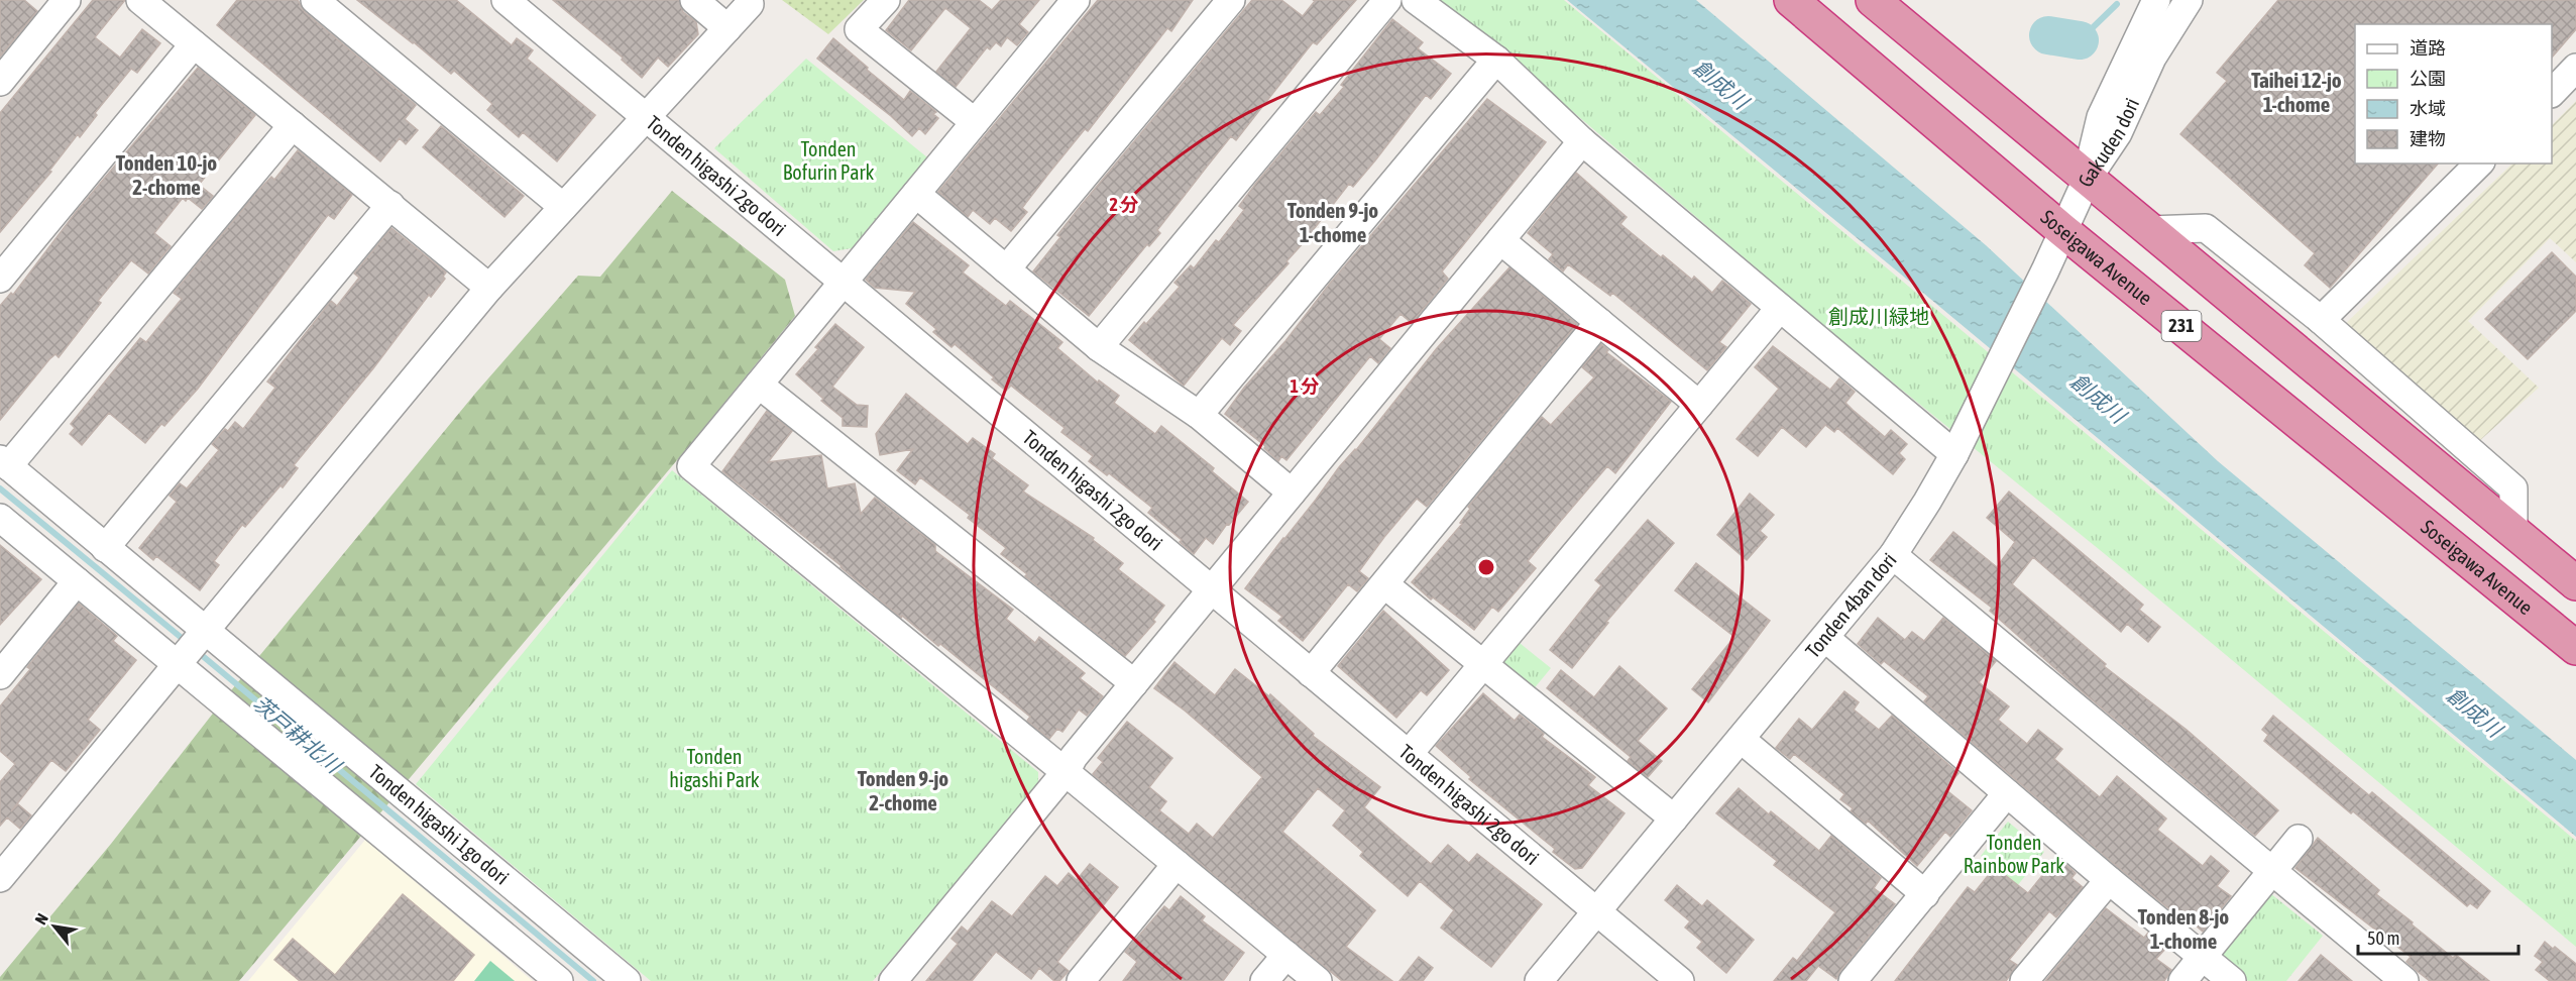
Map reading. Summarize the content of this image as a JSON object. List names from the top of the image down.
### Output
{
  "streets": {
    "highway": ["Soseigawa Avenue", "231"],
    "street": [
      "Gakuden dori",
      "Tonden higashi 2go dori",
      "Tonden 4ban dori",
      "Tonden higashi 1go dori"
    ]
  },
  "crossings": [
    ["Gakuden dori", "231"],
    ["Gakuden dori", "Tonden 4ban dori"],
    ["Tonden higashi 2go dori", "Tonden 4ban dori"],
    ["Soseigawa Avenue", "Tonden 4ban dori"],
    ["231", "Tonden 4ban dori"]
  ],
  "districts": [
    "Taihei 12-jo 1-chome",
    "Tonden 10-jo 2-chome",
    "Tonden 9-jo 1-chome",
    "Tonden 9-jo 2-chome",
    "Tonden 8-jo 1-chome"
  ],
  "water": ["創成川", "茨戸耕北川"],
  "parks": [
    "Tonden Bofurin Park",
    "創成川緑地",
    "Tonden higashi Park",
    "Tonden Rainbow Park"
  ],
  "legend": [
    "道路",
    "公園",
    "水域",
    "建物"
  ],
  "scale_bar": "50 m",
  "north": "top left",
  "rings": ["2 分", "1 分"]
}
